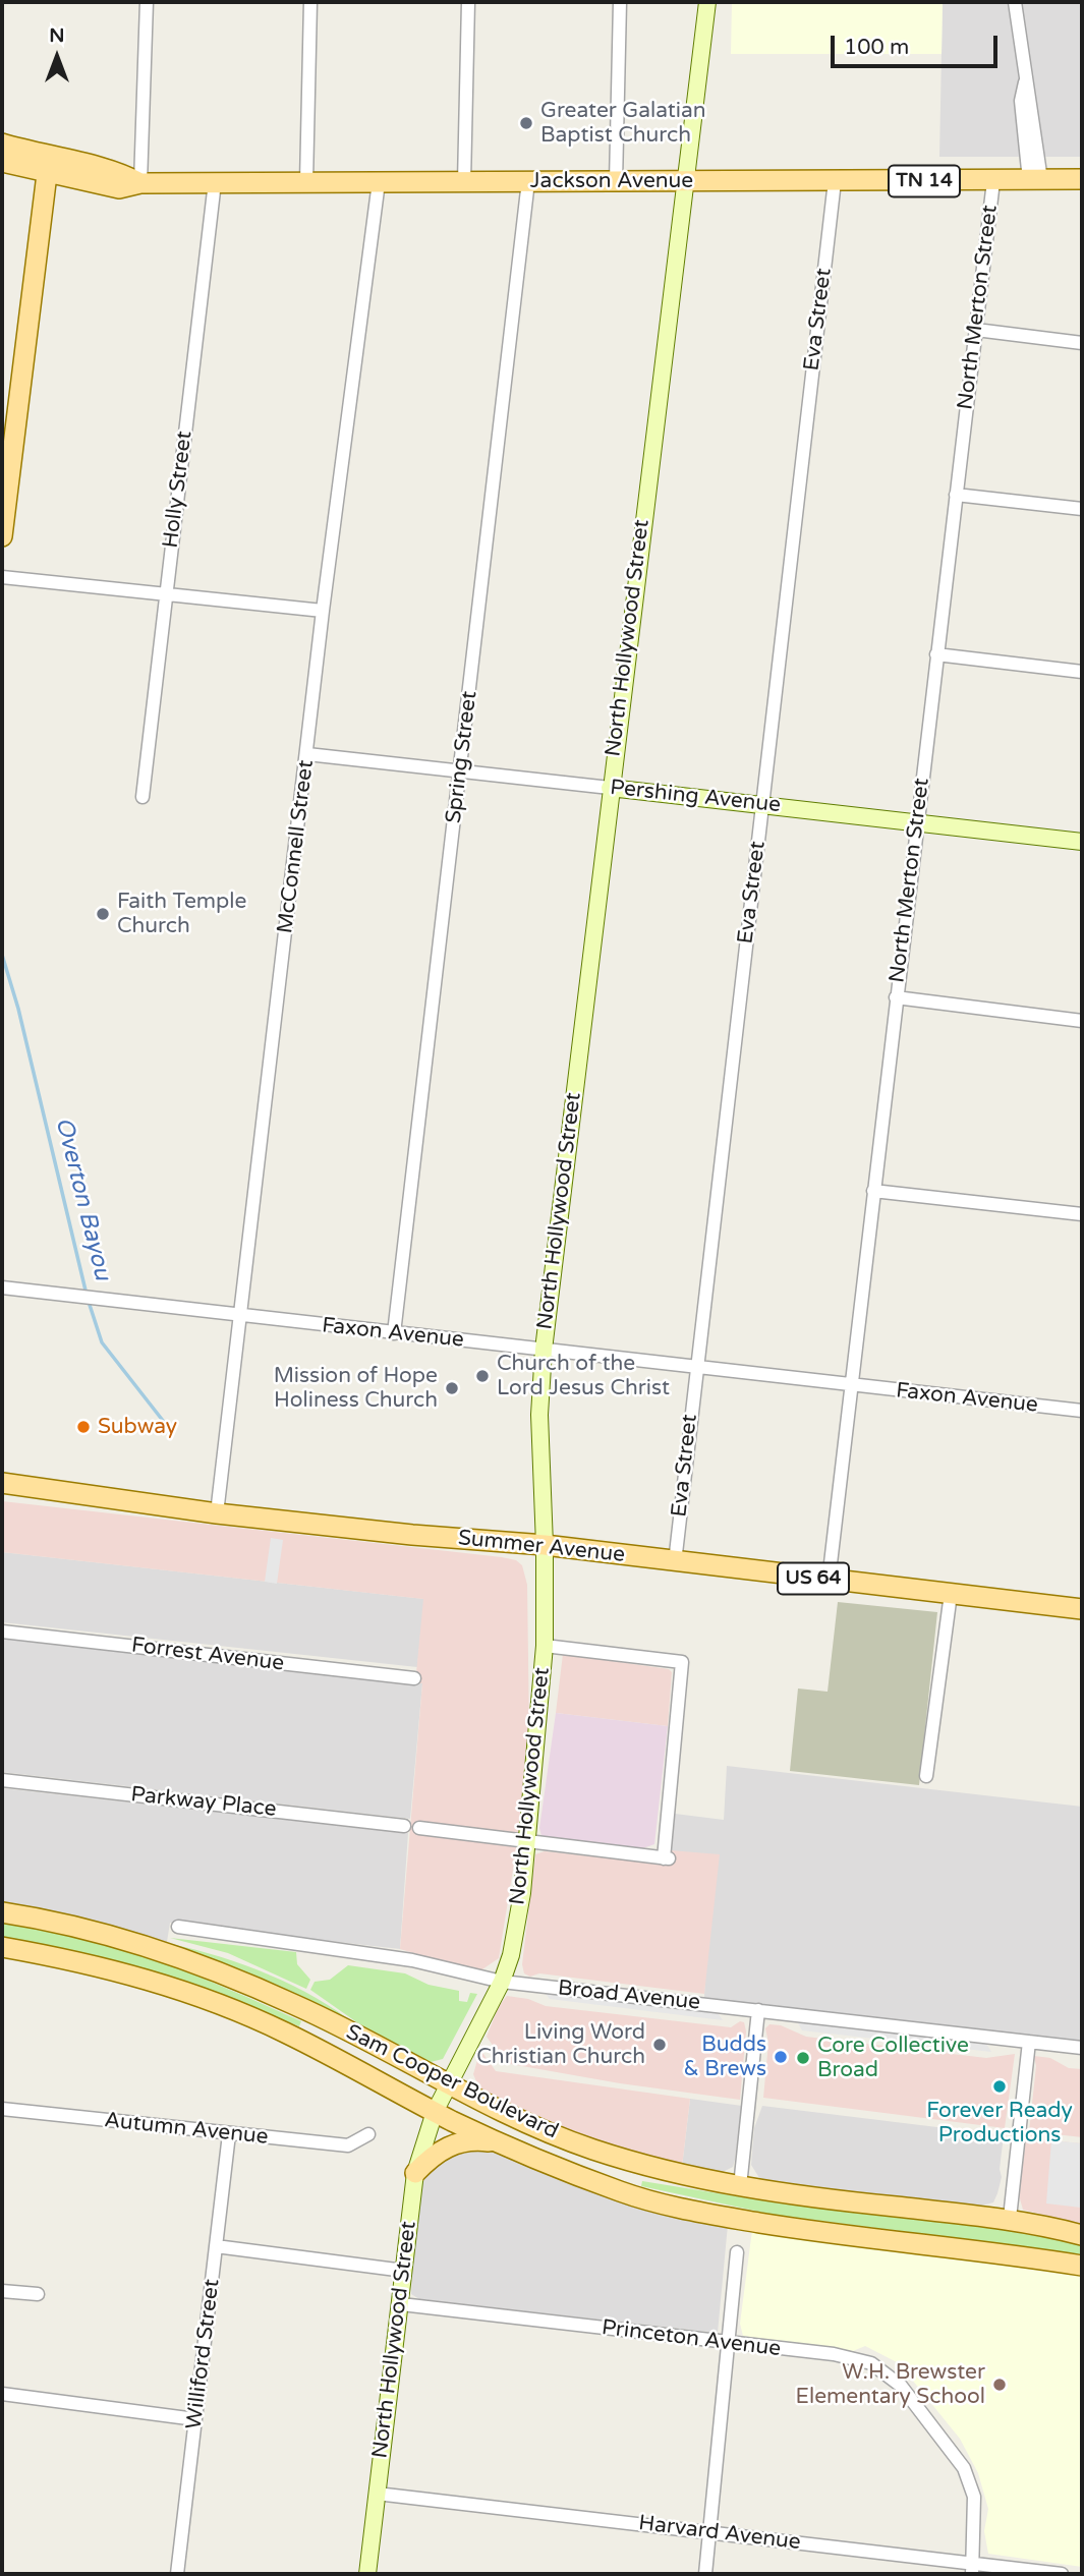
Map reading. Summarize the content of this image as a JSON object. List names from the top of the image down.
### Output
{
  "streets": {
    "main road": [
      "Jackson Avenue",
      "TN 14",
      "North Hollywood Street",
      "Pershing Avenue",
      "Summer Avenue",
      "US 64",
      "Sam Cooper Boulevard"
    ],
    "street": [
      "North Merton Street",
      "Eva Street",
      "Holly Street",
      "Spring Street",
      "McConnell Street",
      "Faxon Avenue",
      "Forrest Avenue",
      "Parkway Place",
      "Broad Avenue",
      "Autumn Avenue",
      "Princeton Avenue",
      "Williford Street",
      "Harvard Avenue"
    ]
  },
  "crossings": [
    ["Jackson Avenue", "North Merton Street"],
    ["Jackson Avenue", "Eva Street"],
    ["Jackson Avenue", "Holly Street"],
    ["Jackson Avenue", "North Hollywood Street"],
    ["Jackson Avenue", "Spring Street"],
    ["Jackson Avenue", "McConnell Street"],
    ["North Merton Street", "Pershing Avenue"],
    ["North Merton Street", "Faxon Avenue"],
    ["North Merton Street", "Summer Avenue"],
    ["Eva Street", "Pershing Avenue"],
    ["Eva Street", "Faxon Avenue"],
    ["Eva Street", "Summer Avenue"],
    ["North Hollywood Street", "Pershing Avenue"],
    ["North Hollywood Street", "Faxon Avenue"],
    ["North Hollywood Street", "Summer Avenue"],
    ["North Hollywood Street", "Broad Avenue"],
    ["North Hollywood Street", "Sam Cooper Boulevard"],
    ["North Hollywood Street", "Princeton Avenue"],
    ["North Hollywood Street", "Harvard Avenue"],
    ["Spring Street", "Pershing Avenue"],
    ["Spring Street", "Faxon Avenue"],
    ["Pershing Avenue", "McConnell Street"],
    ["McConnell Street", "Faxon Avenue"],
    ["McConnell Street", "Summer Avenue"],
    ["Autumn Avenue", "Williford Street"],
    ["Princeton Avenue", "Harvard Avenue"]
  ],
  "water": ["Overton Bayou"],
  "places": [
    "Greater Galatian Baptist Church",
    "Faith Temple Church",
    "Church of the Lord Jesus Christ",
    "Mission of Hope Holiness Church",
    "Subway",
    "Living Word Christian Church",
    "Budds & Brews",
    "Core Collective Broad",
    "Forever Ready Productions",
    "W.H. Brewster Elementary School"
  ],
  "scale_bar": "100 m",
  "north": "top"
}
